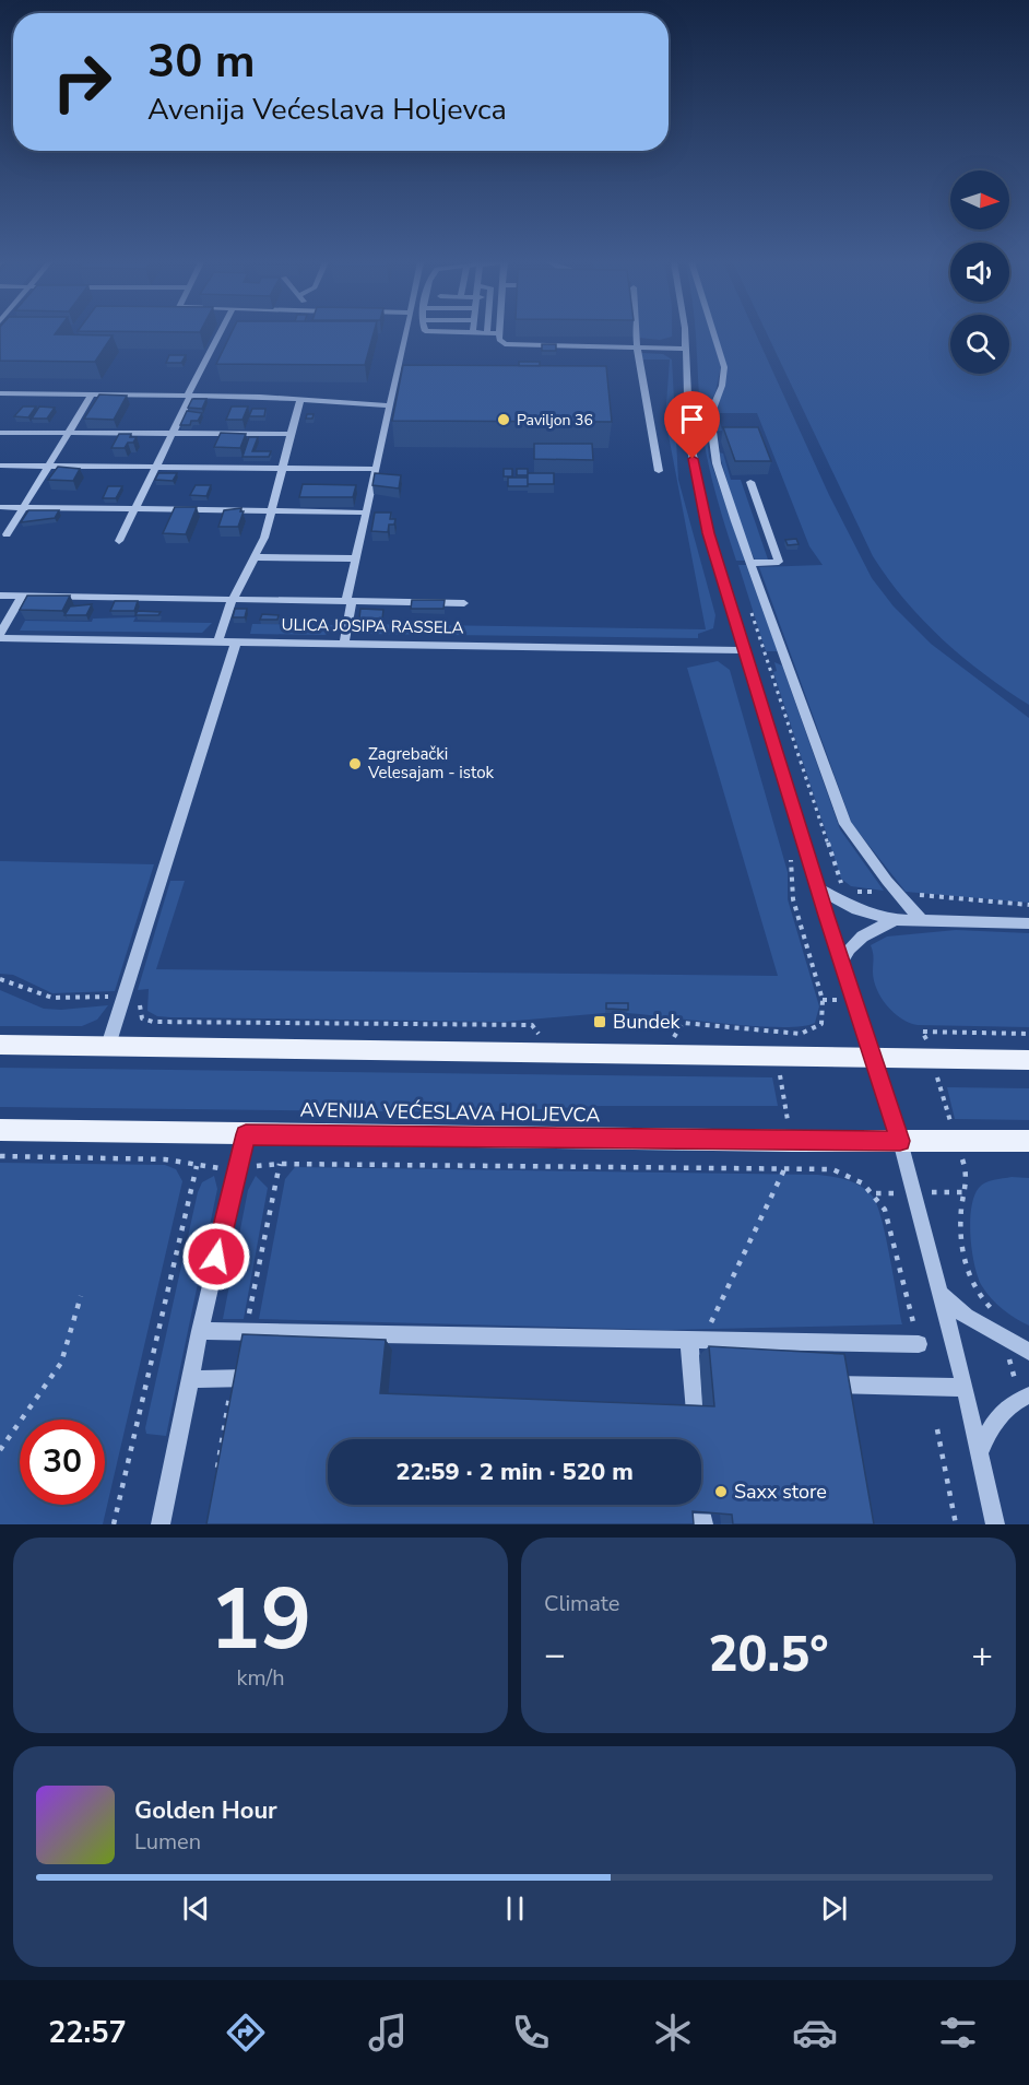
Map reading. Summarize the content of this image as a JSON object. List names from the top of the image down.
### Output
{
  "streets": {
    "main road": ["AVENIJA VEĆESLAVA HOLJEVCA"],
    "street": ["ULICA JOSIPA RASSELA"]
  },
  "places": {
    "other": ["Paviljon 36", "Zagrebački Velesajam - istok", "Saxx store"],
    "transit": ["Bundek"]
  },
  "north": "right",
  "page": {
    "turn": ["30 m", "Avenija Većeslava Holjevca"],
    "limit": "30",
    "trip": "22:59 · 2 min · 520 m",
    "tile": [
      ["19", "km/h"],
      "Climate"
    ],
    "heat": ["−", "20.5°", "+"],
    "song": ["Golden Hour", "Lumen"],
    "tabs": "22:57"
  }
}
